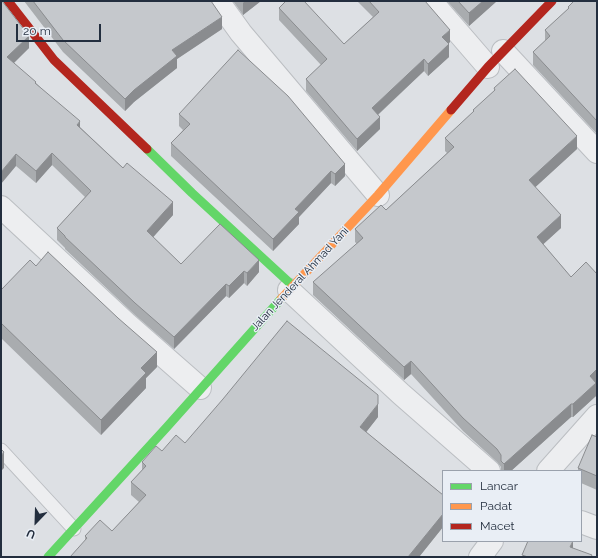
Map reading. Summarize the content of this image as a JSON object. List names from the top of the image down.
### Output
{
  "streets": {
    "main road": ["Jalan Jenderal Ahmad Yani"]
  },
  "legend": ["Lancar", "Padat", "Macet"],
  "scale_bar": "20 m",
  "north": "bottom left"
}
